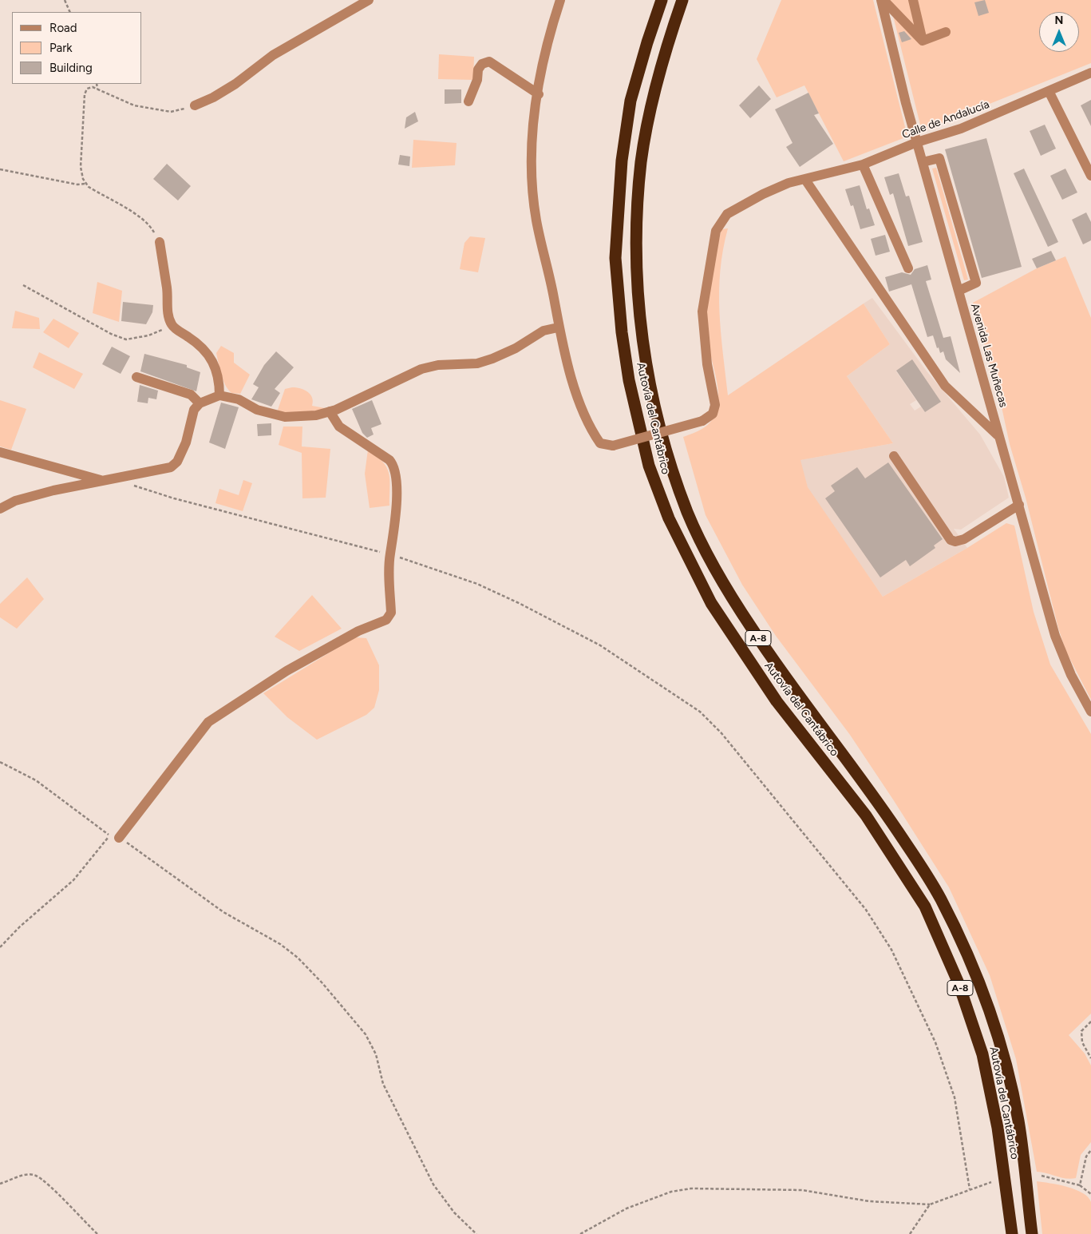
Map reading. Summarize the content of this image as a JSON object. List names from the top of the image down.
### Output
{
  "streets": {
    "highway": ["Autovía del Cantábrico", "A-8"],
    "street": ["Calle de Andalucía", "Avenida Las Muñecas"]
  },
  "crossings": [
    ["Calle de Andalucía", "Avenida Las Muñecas"]
  ],
  "legend": ["Road", "Park", "Building"],
  "north": "top"
}
